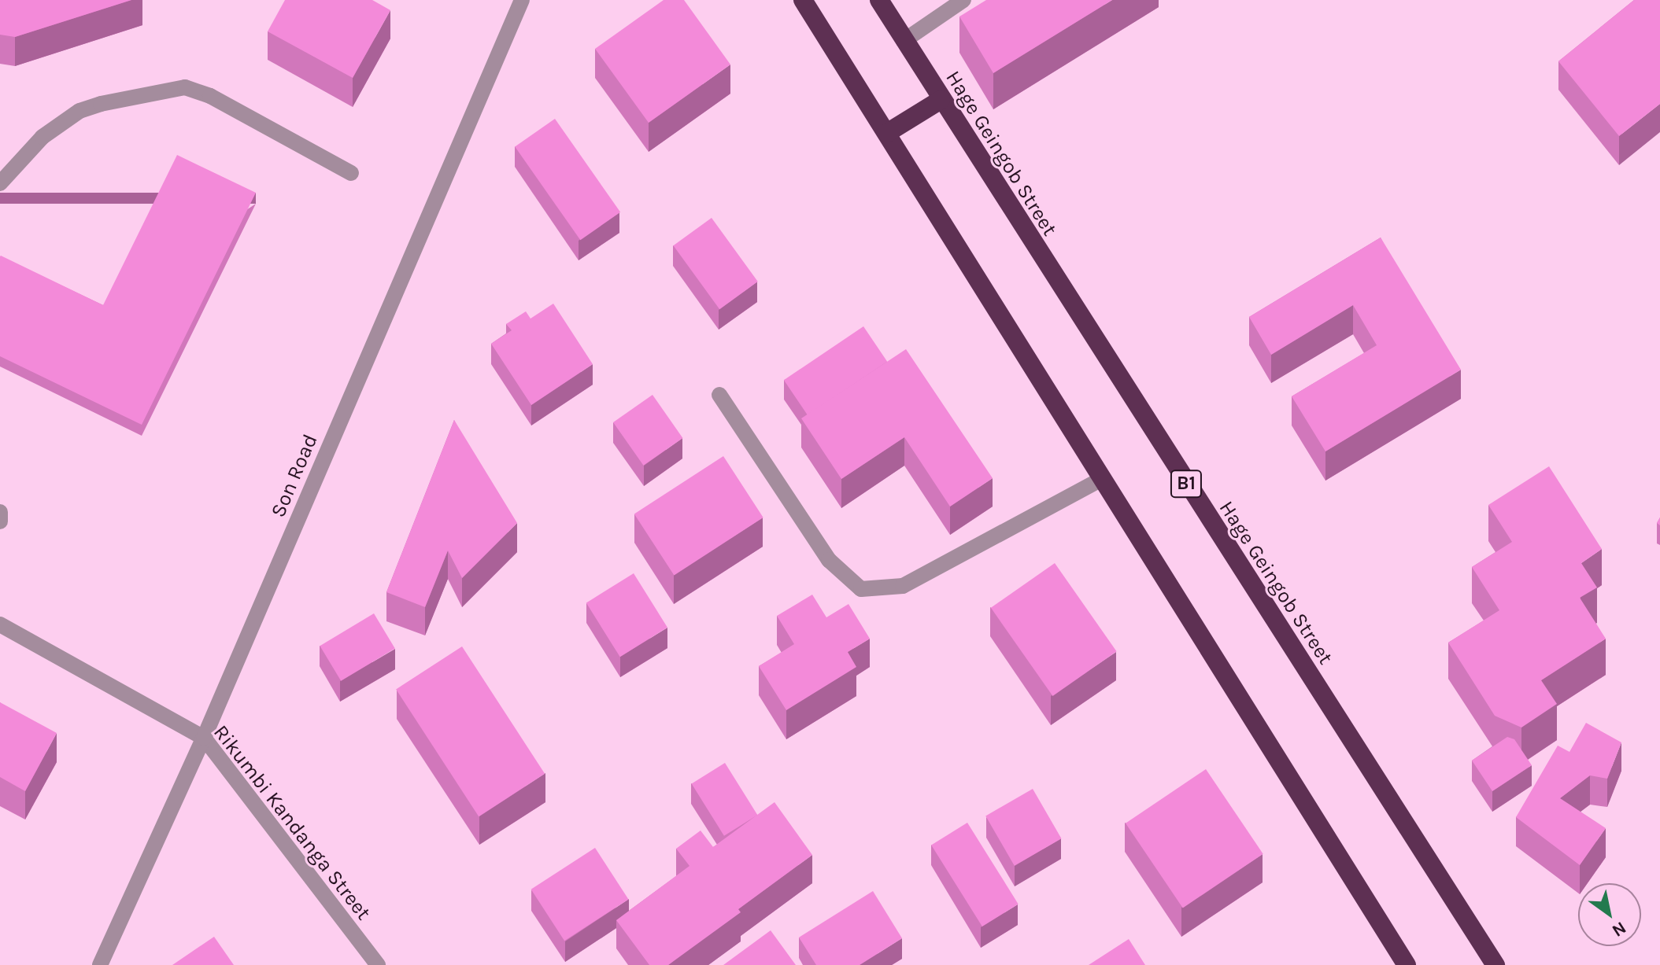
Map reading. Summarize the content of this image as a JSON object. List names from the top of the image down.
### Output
{
  "streets": {
    "highway": ["Hage Geingob Street", "B1"],
    "street": ["Son Road", "Rikumbi Kandanga Street"]
  },
  "crossings": [
    ["Son Road", "Rikumbi Kandanga Street"]
  ],
  "north": "bottom right"
}
